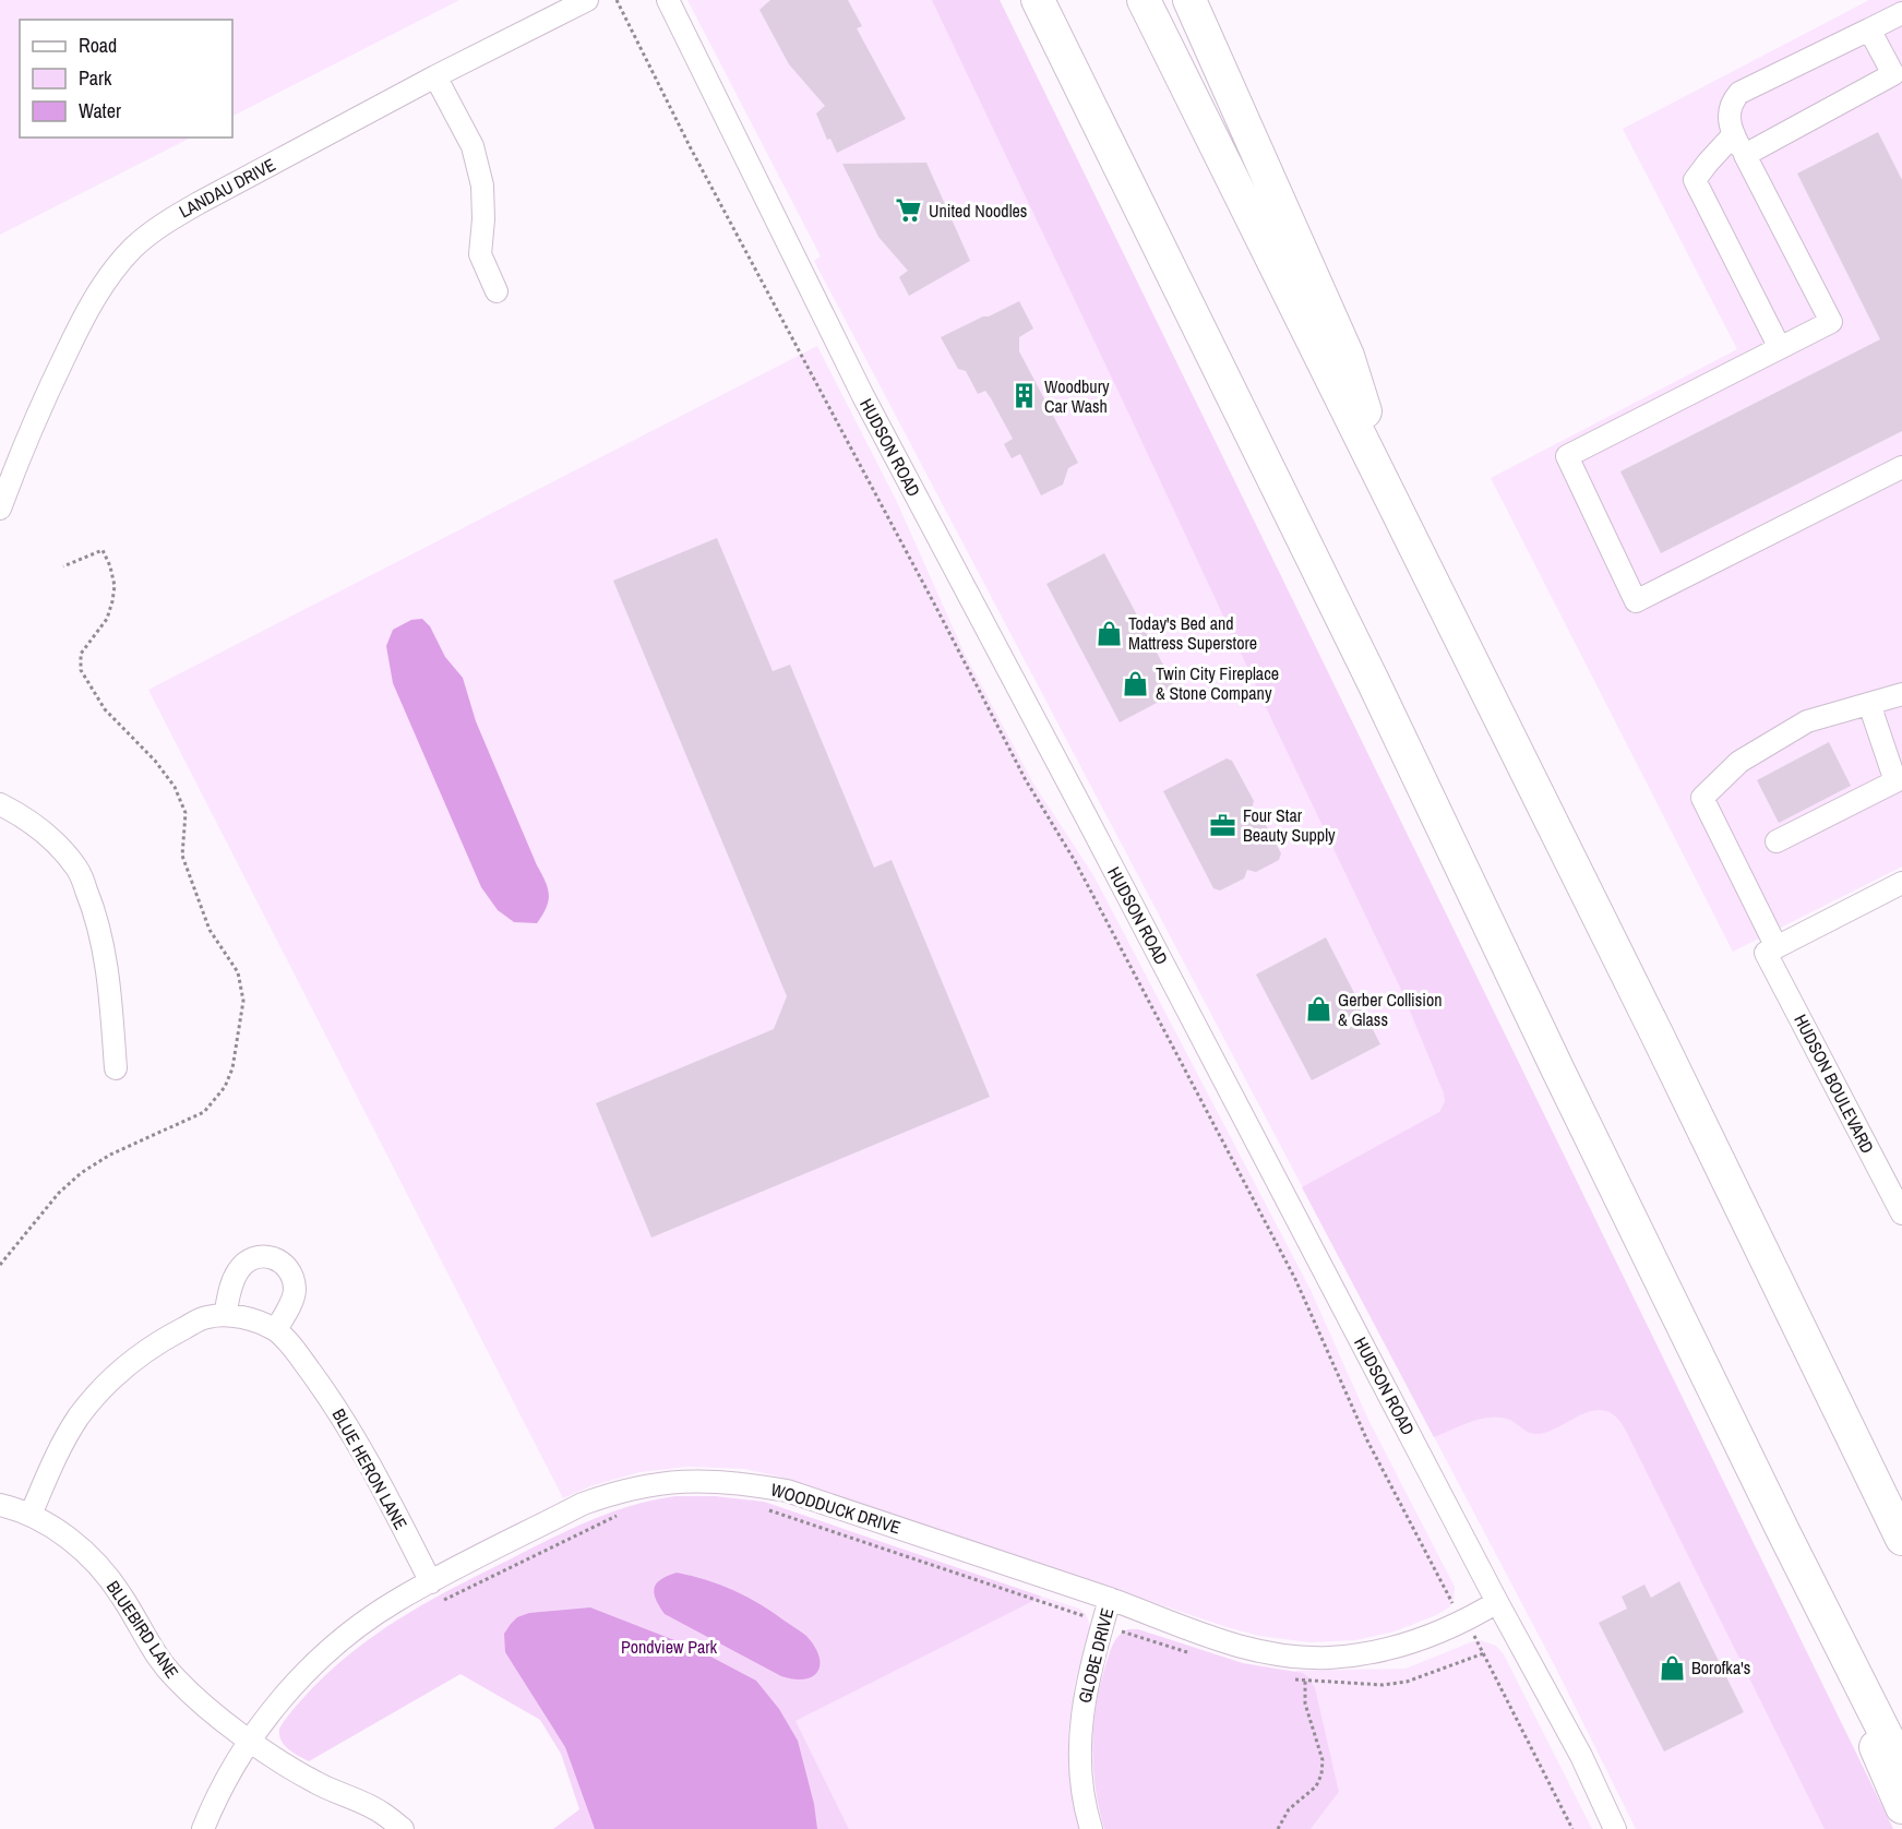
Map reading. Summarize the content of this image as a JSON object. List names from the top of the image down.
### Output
{
  "streets": {
    "street": [
      "LANDAU DRIVE",
      "HUDSON ROAD",
      "HUDSON BOULEVARD",
      "BLUE HERON LANE",
      "WOODDUCK DRIVE",
      "BLUEBIRD LANE",
      "GLOBE DRIVE"
    ]
  },
  "crossings": [
    ["HUDSON ROAD", "WOODDUCK DRIVE"],
    ["BLUE HERON LANE", "WOODDUCK DRIVE"],
    ["WOODDUCK DRIVE", "BLUEBIRD LANE"],
    ["WOODDUCK DRIVE", "GLOBE DRIVE"]
  ],
  "parks": ["Pondview Park"],
  "places": {
    "supermarket": ["United Noodles"],
    "building": ["Woodbury Car Wash"],
    "shop": [
      "Today's Bed and Mattress Superstore",
      "Twin City Fireplace & Stone Company",
      "Gerber Collision & Glass",
      "Borofka's"
    ],
    "office": ["Four Star Beauty Supply"]
  },
  "legend": ["Road", "Park", "Water"]
}
